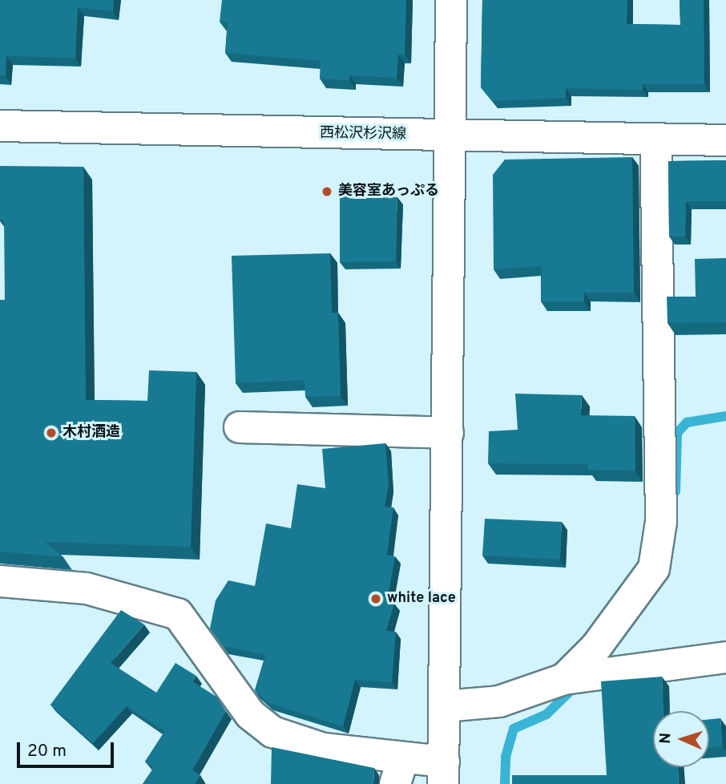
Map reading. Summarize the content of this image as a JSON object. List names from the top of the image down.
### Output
{
  "streets": {
    "street": ["西松沢杉沢線"]
  },
  "places": ["美容室あっぷる", "木村酒造", "white lace"],
  "scale_bar": "20 m",
  "north": "left"
}
